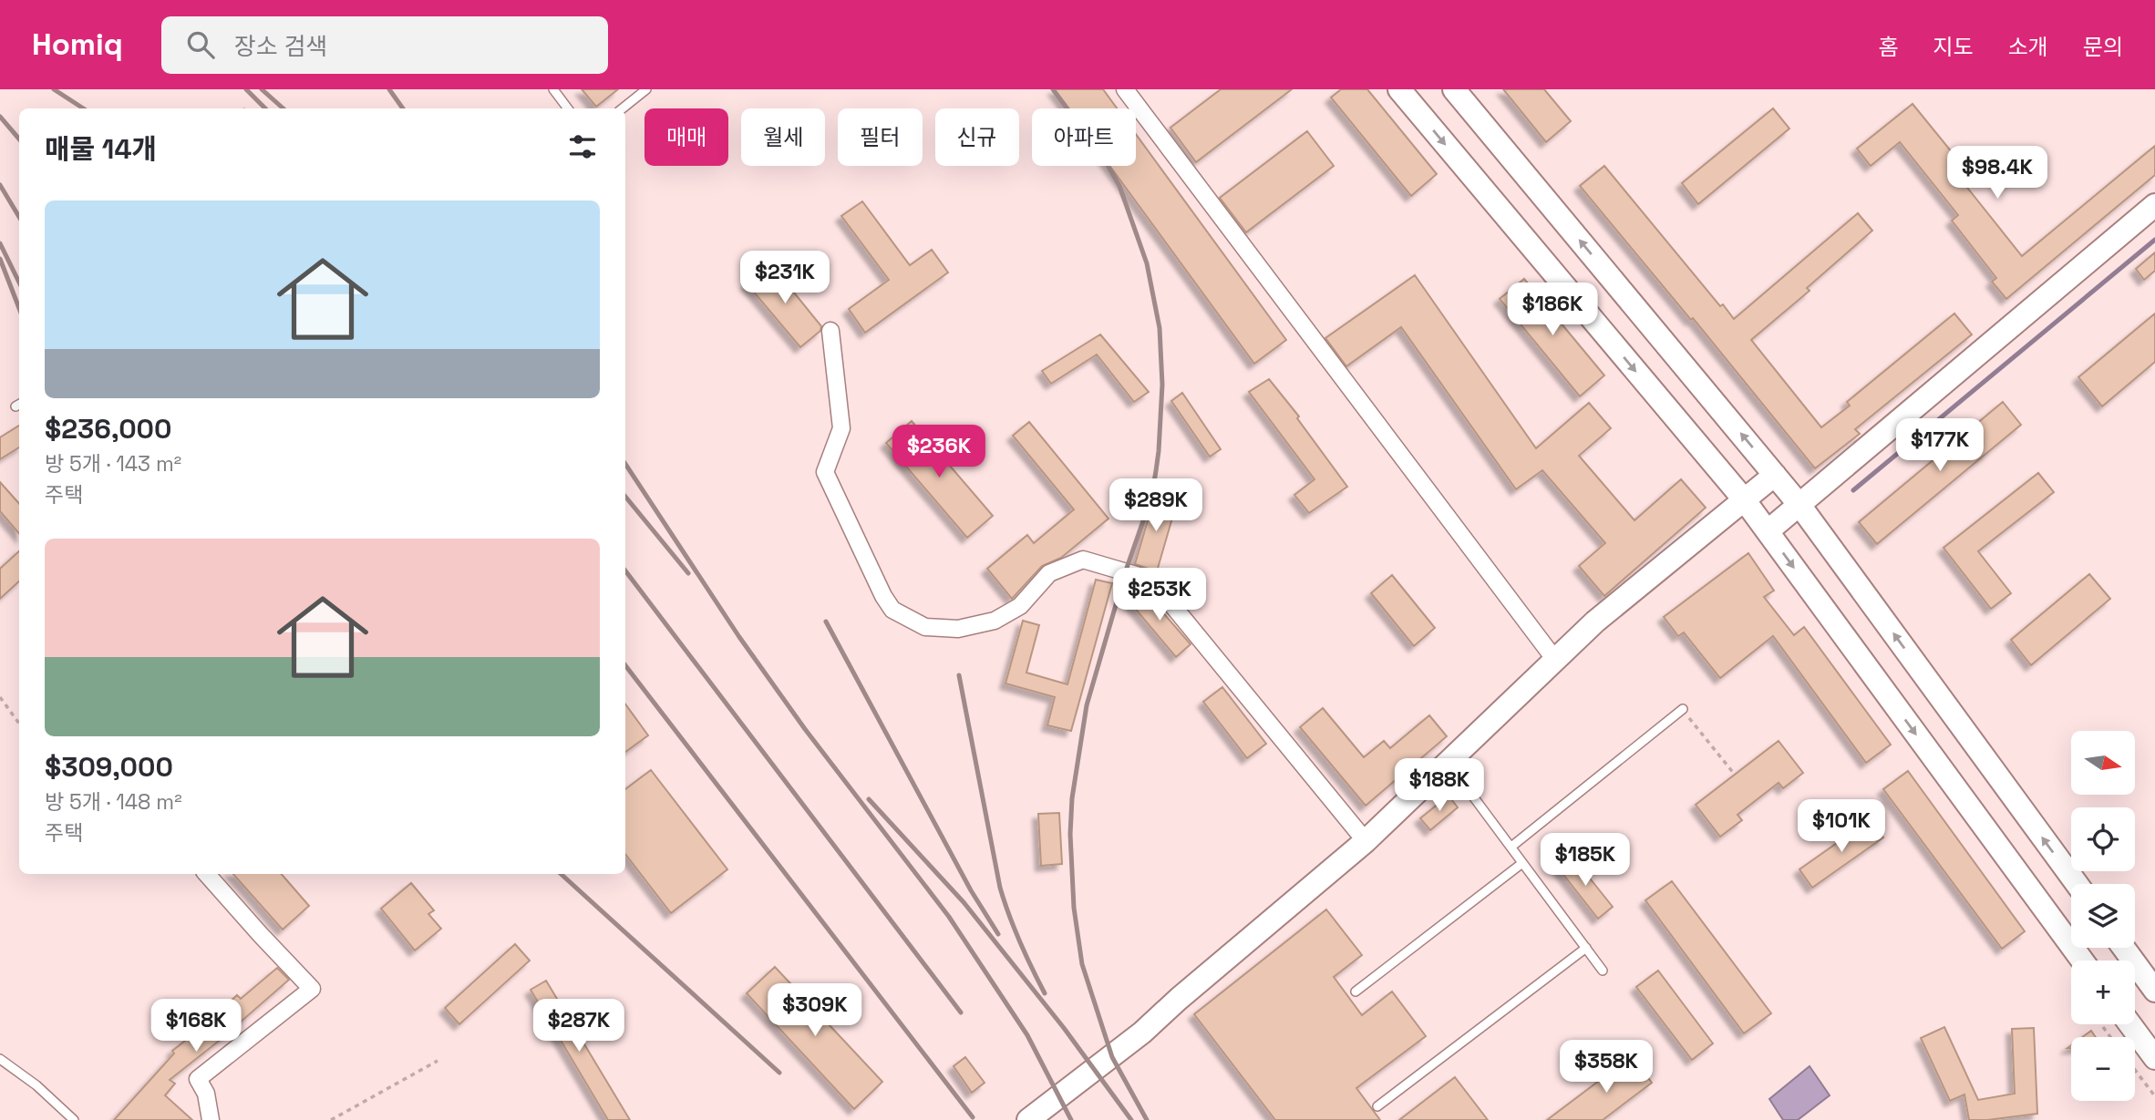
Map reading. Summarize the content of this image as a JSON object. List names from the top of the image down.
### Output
{
  "north": "right",
  "page": {
    "header": "Homiq",
    "search": "장소 검색",
    "nav": [
      "홈",
      "지도",
      "소개",
      "문의"
    ],
    "chip": [
      "매매",
      "월세",
      "필터",
      "신규",
      "아파트"
    ],
    "heading": "매물 14개",
    "price": [
      "$98.4K",
      "$231K",
      "$186K",
      "$177K",
      "$236K",
      "$289K",
      "$253K",
      "$188K",
      "$101K",
      "$185K",
      "$309K",
      "$168K",
      "$287K",
      "$358K"
    ],
    "list": [
      {
        "name": "$236,000",
        "note": "방 5개 · 143 m² · 주택"
      },
      {
        "name": "$309,000",
        "note": "방 5개 · 148 m² · 주택"
      }
    ],
    "map_buttons": ["+", "−"]
  }
}
